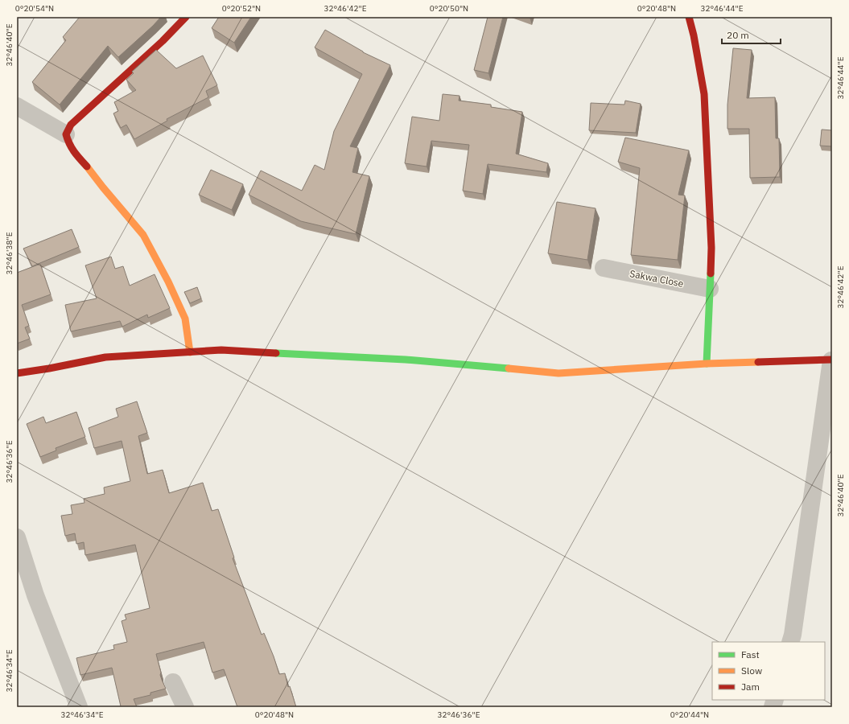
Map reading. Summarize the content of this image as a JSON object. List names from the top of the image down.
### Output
{
  "streets": {
    "street": ["Sakwa Close"]
  },
  "legend": ["Fast", "Slow", "Jam"],
  "scale_bar": "20 m",
  "coordinates": [
    "0°20'54\"N",
    "0°20'52\"N",
    "32°46'42\"E",
    "0°20'50\"N",
    "0°20'48\"N",
    "32°46'44\"E",
    "32°46'40\"E",
    "32°46'38\"E",
    "32°46'36\"E",
    "32°46'34\"E",
    "0°20'44\"N"
  ]
}
